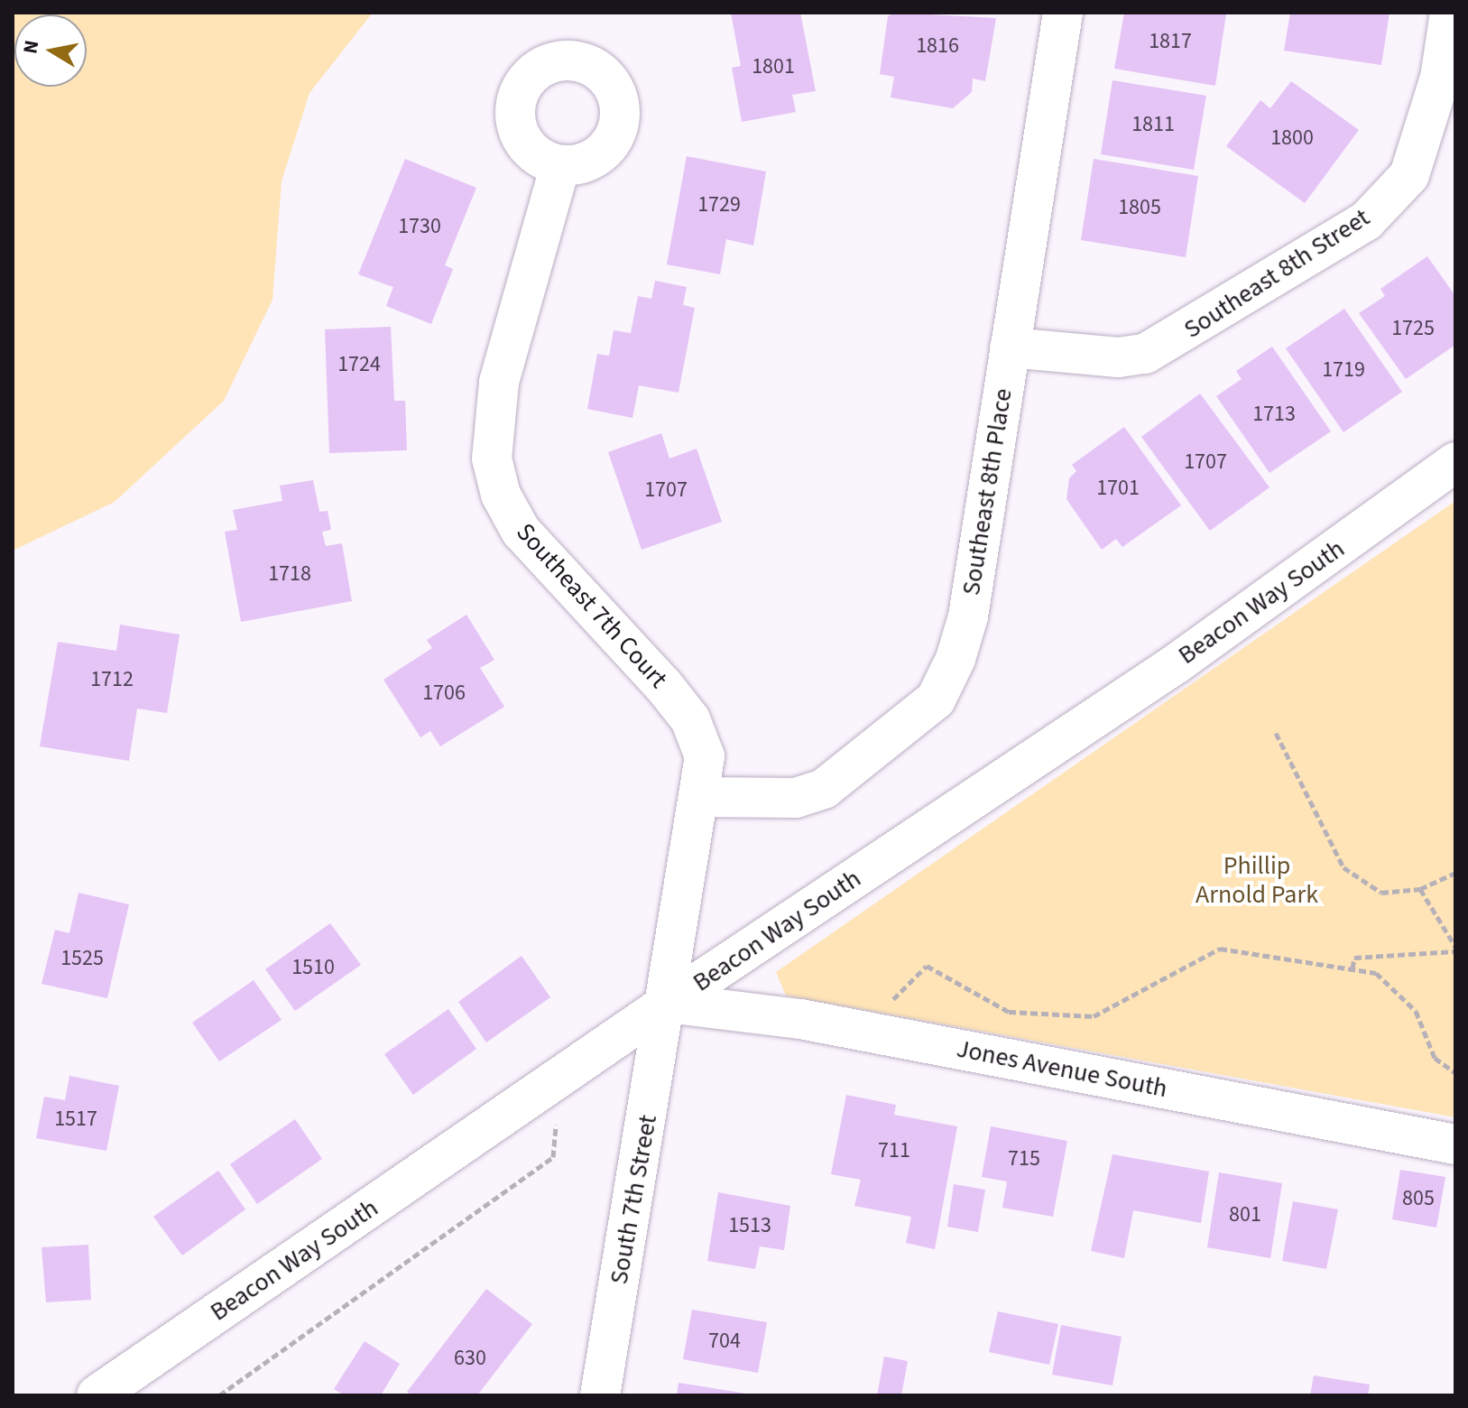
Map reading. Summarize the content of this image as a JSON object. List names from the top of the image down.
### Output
{
  "streets": {
    "street": [
      "Southeast 8th Street",
      "Southeast 8th Place",
      "Beacon Way South",
      "Southeast 7th Court",
      "Jones Avenue South",
      "South 7th Street"
    ]
  },
  "crossings": [
    ["Southeast 8th Street", "Southeast 8th Place"],
    ["Southeast 8th Place", "Southeast 7th Court"],
    ["Beacon Way South", "Southeast 7th Court"],
    ["Beacon Way South", "Jones Avenue South"],
    ["Beacon Way South", "South 7th Street"],
    ["Southeast 7th Court", "Jones Avenue South"],
    ["Southeast 7th Court", "South 7th Street"],
    ["Jones Avenue South", "South 7th Street"]
  ],
  "parks": ["Phillip Arnold Park"],
  "house_numbers": [
    "1817",
    "1816",
    "1801",
    "1811",
    "1800",
    "1729",
    "1805",
    "1730",
    "1725",
    "1724",
    "1719",
    "1713",
    "1707",
    "1701",
    "1707",
    "1718",
    "1712",
    "1706",
    "1525",
    "1510",
    "1517",
    "711",
    "715",
    "805",
    "801",
    "1513",
    "704",
    "630"
  ],
  "north": "left"
}
